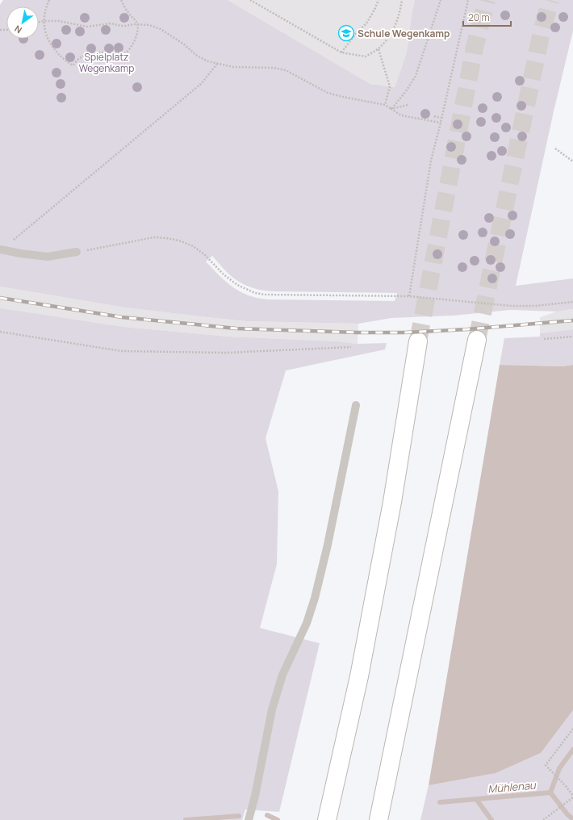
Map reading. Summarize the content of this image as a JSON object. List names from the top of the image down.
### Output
{
  "water": ["Mühlenau"],
  "parks": ["Spielplatz Wegenkamp"],
  "places": {
    "school or university": ["Schule Wegenkamp"]
  },
  "scale_bar": "20 m",
  "north": "bottom left"
}
